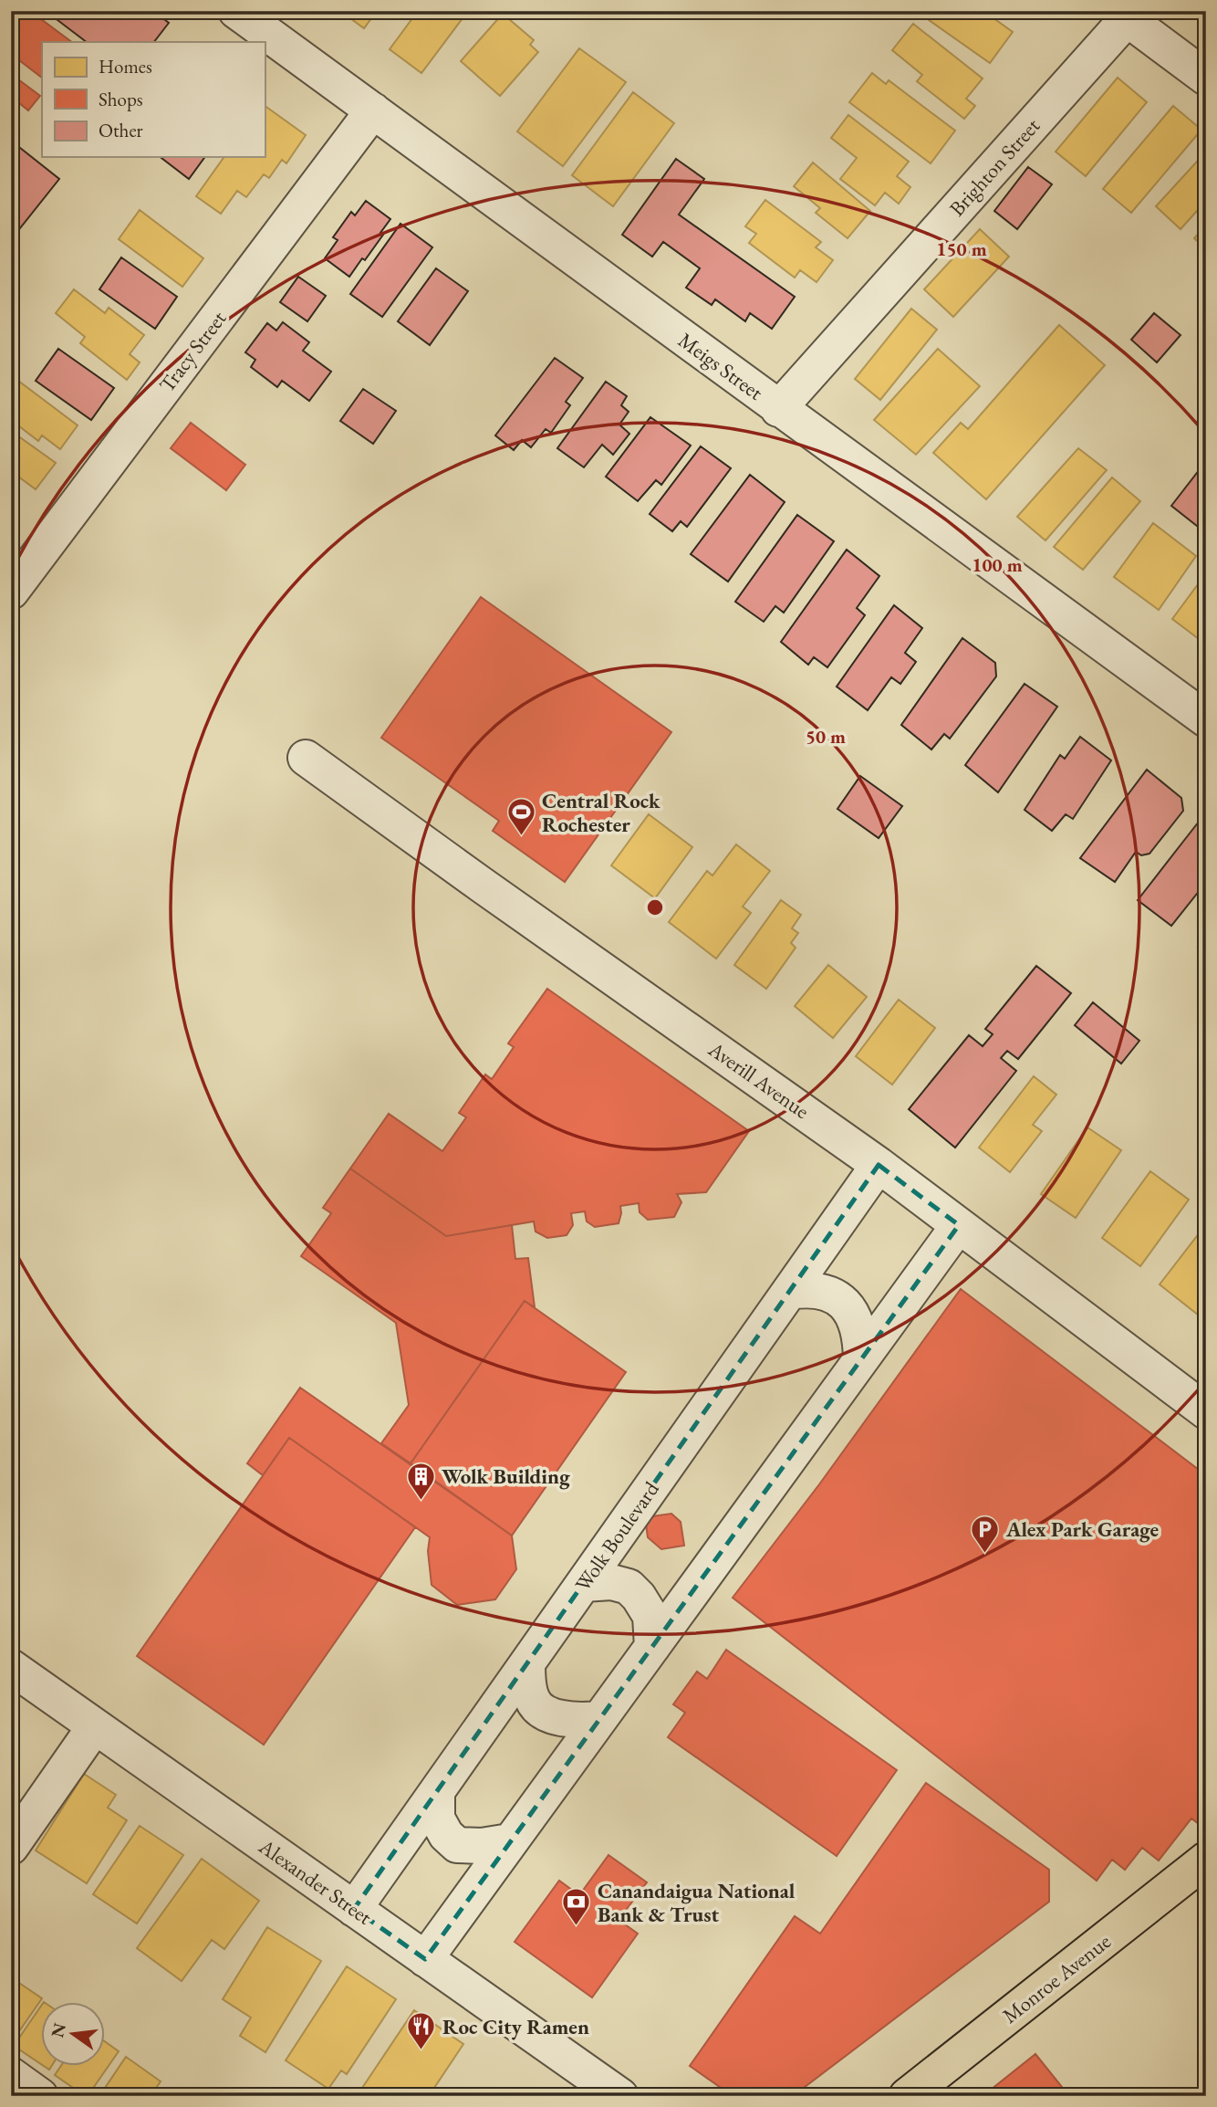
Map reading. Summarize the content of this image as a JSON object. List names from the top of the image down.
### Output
{
  "streets": {
    "main road": ["Monroe Avenue"],
    "street": [
      "Brighton Street",
      "Tracy Street",
      "Meigs Street",
      "Averill Avenue",
      "Wolk Boulevard",
      "Alexander Street"
    ]
  },
  "crossings": [
    ["Brighton Street", "Meigs Street"],
    ["Tracy Street", "Meigs Street"],
    ["Averill Avenue", "Wolk Boulevard"],
    ["Wolk Boulevard", "Alexander Street"]
  ],
  "places": {
    "sports": ["Central Rock Rochester"],
    "building": ["Wolk Building"],
    "parking": ["Alex Park Garage"],
    "bank": ["Canandaigua National Bank & Trust"],
    "restaurant": ["Roc City Ramen"]
  },
  "legend": ["Homes", "Shops", "Other"],
  "north": "left",
  "rings": ["150 m", "100 m", "50 m"]
}
